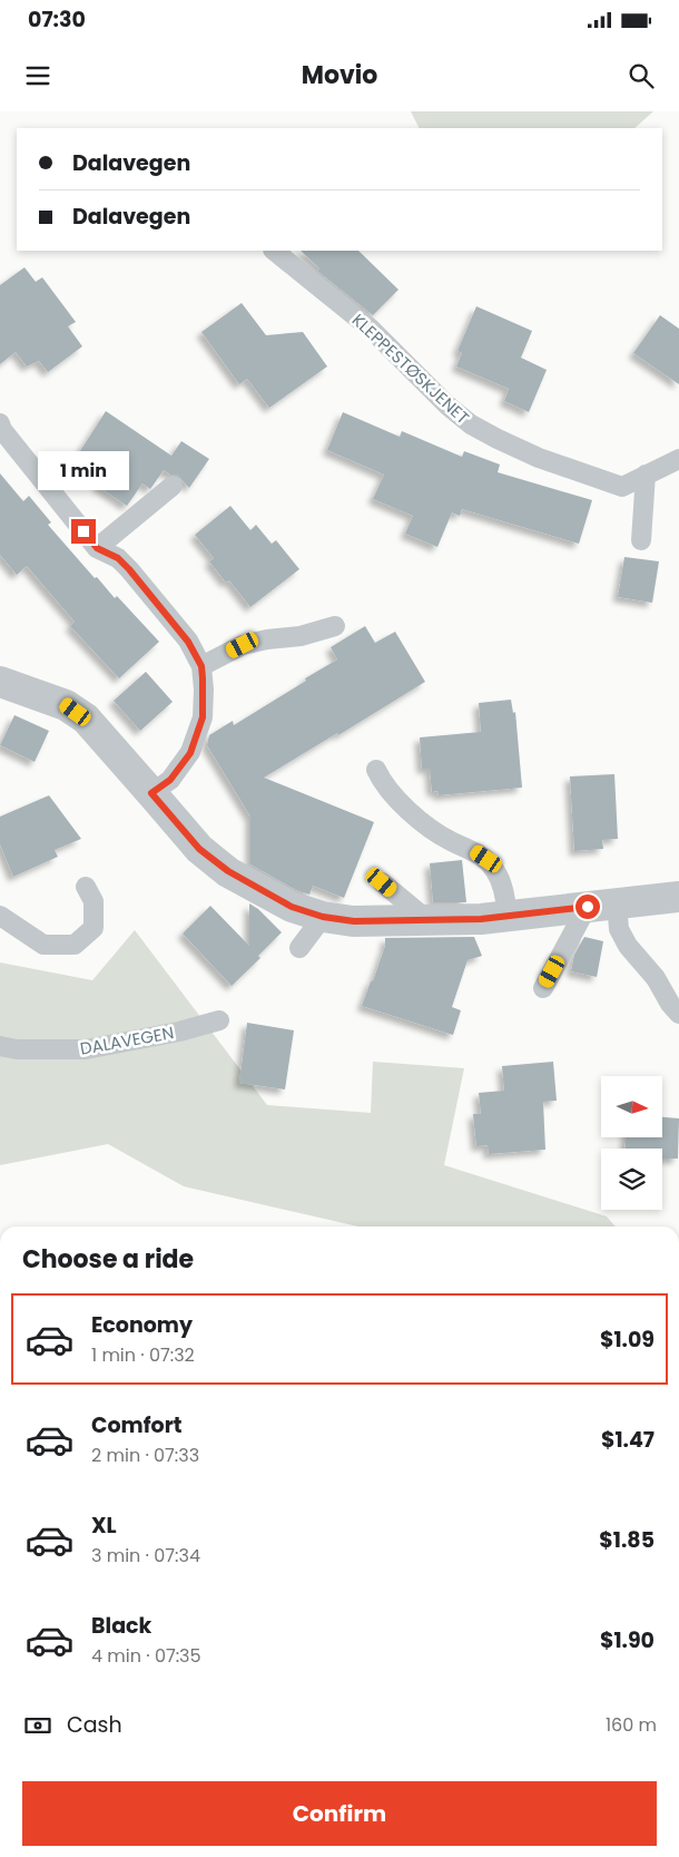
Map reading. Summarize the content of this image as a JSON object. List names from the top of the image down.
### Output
{
  "streets": {
    "lane": ["KLEPPESTØSKJENET", "DALAVEGEN"]
  },
  "north": "right",
  "page": {
    "status": "07:30",
    "header": "Movio",
    "banner": ["Dalavegen", "Dalavegen"],
    "bubble": "1 min",
    "heading": "Choose a ride",
    "list": [
      {
        "name": "Economy",
        "note": "1 min · 07:32",
        "value": "$1.09"
      },
      {
        "name": "Comfort",
        "note": "2 min · 07:33",
        "value": "$1.47"
      },
      {
        "name": "XL",
        "note": "3 min · 07:34",
        "value": "$1.85"
      },
      {
        "name": "Black",
        "note": "4 min · 07:35",
        "value": "$1.90"
      }
    ],
    "pay": ["Cash", "160 m"],
    "buttons": "Confirm"
  }
}
